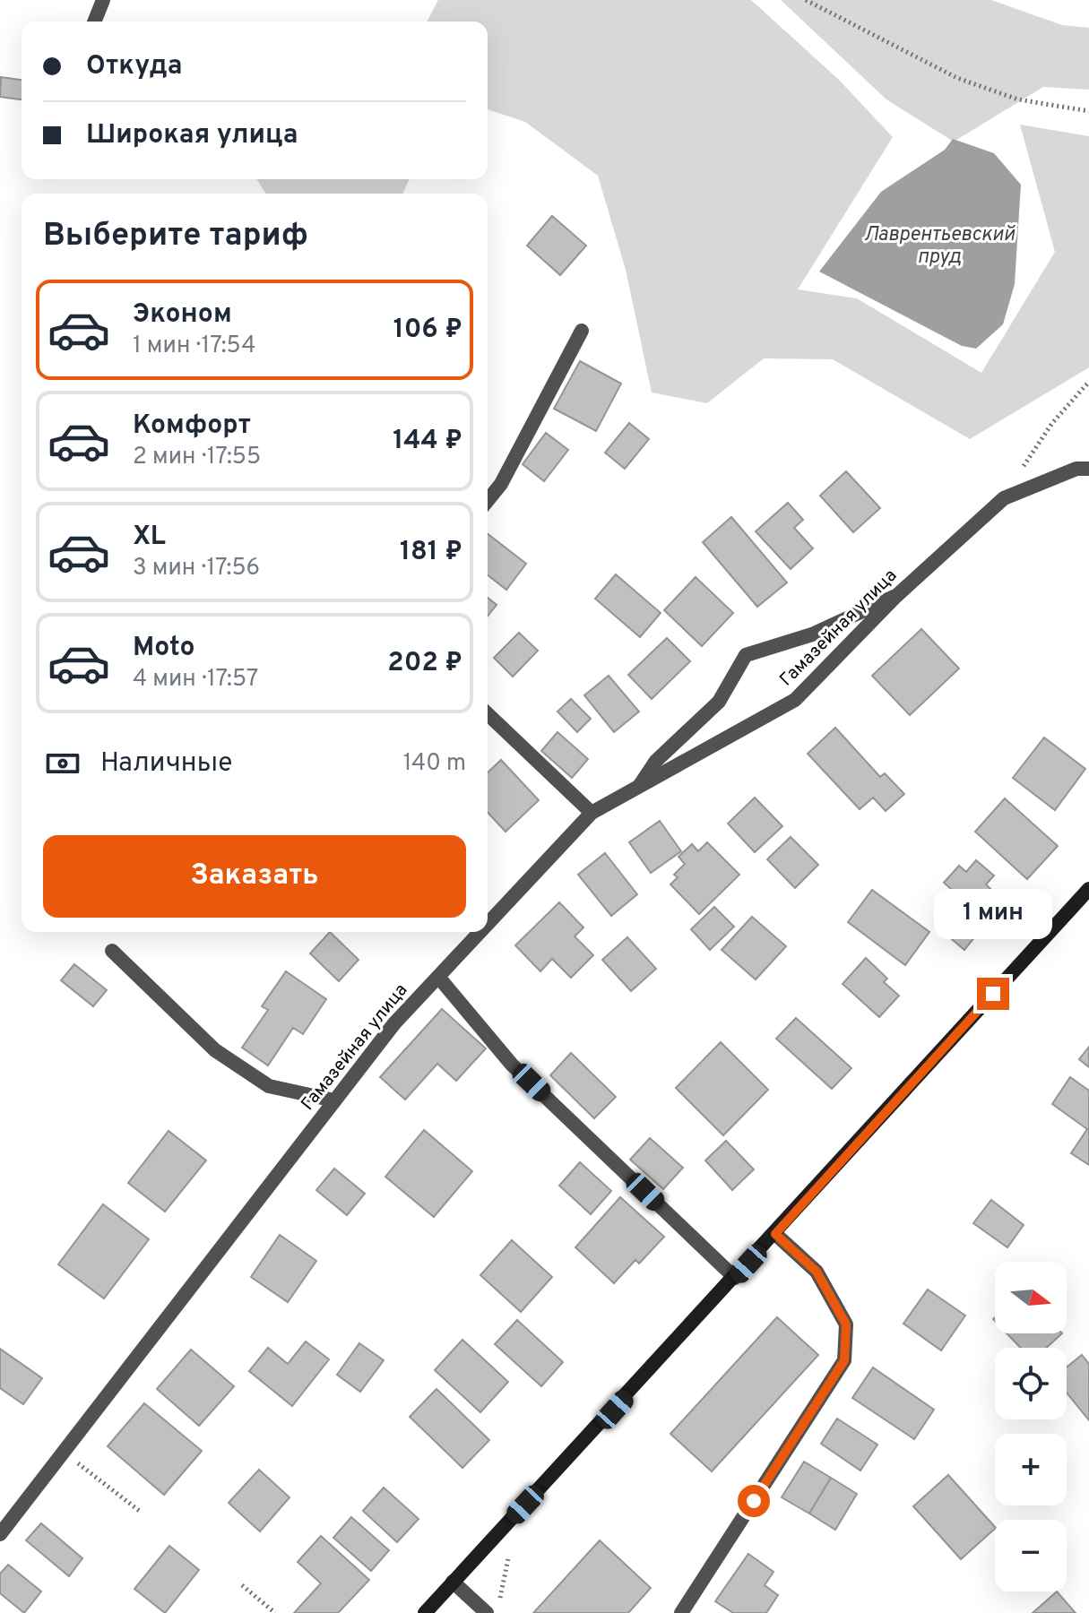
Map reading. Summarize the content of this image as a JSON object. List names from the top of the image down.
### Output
{
  "streets": {
    "street": ["Гамазейная улица"]
  },
  "water": ["Лаврентьевский пруд"],
  "north": "right",
  "page": {
    "banner": ["Откуда", "Широкая улица"],
    "heading": "Выберите тариф",
    "list": [
      {
        "name": "Эконом",
        "note": "1 мин · 17:54",
        "value": "106 ₽"
      },
      {
        "name": "Комфорт",
        "note": "2 мин · 17:55",
        "value": "144 ₽"
      },
      {
        "name": "XL",
        "note": "3 мин · 17:56",
        "value": "181 ₽"
      },
      {
        "name": "Moto",
        "note": "4 мин · 17:57",
        "value": "202 ₽"
      }
    ],
    "pay": ["Наличные", "140 m"],
    "buttons": "Заказать",
    "bubble": "1 мин",
    "map_buttons": ["+", "−"]
  }
}
